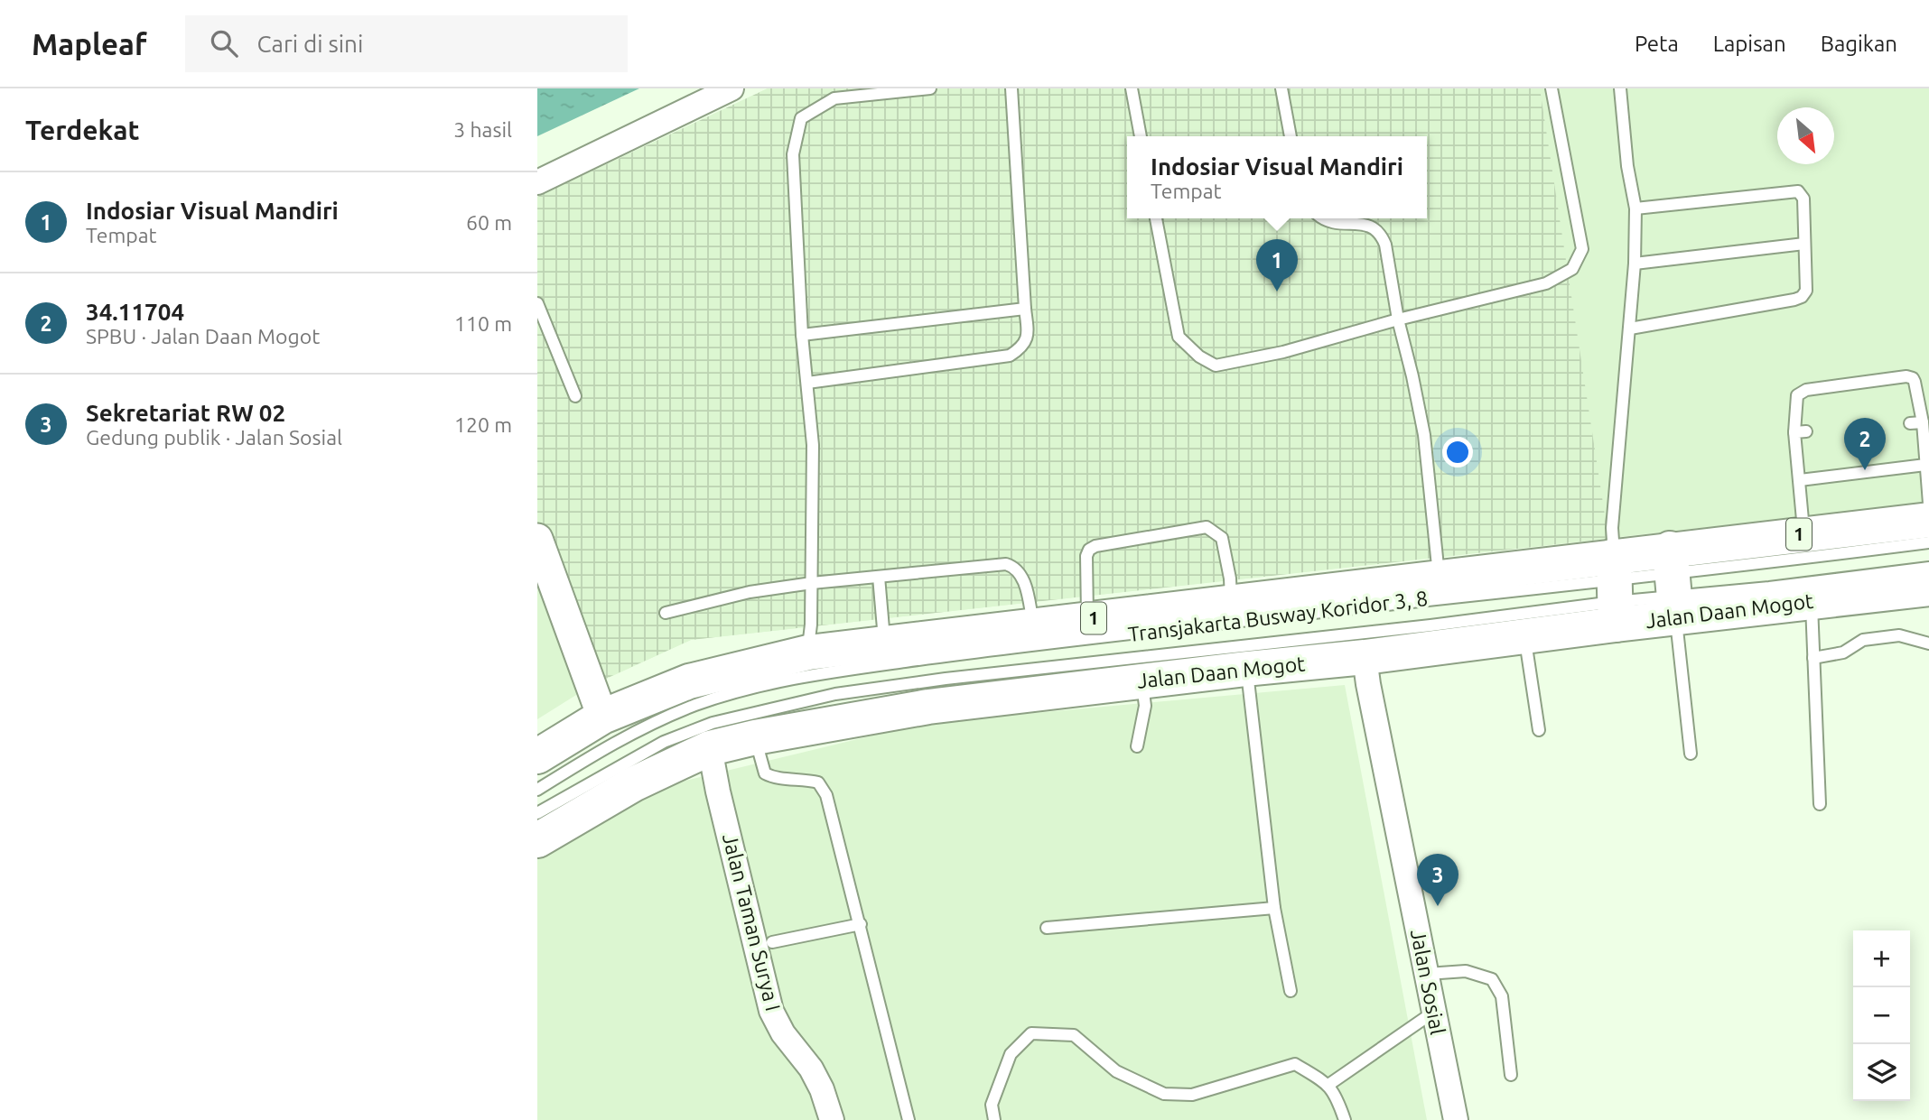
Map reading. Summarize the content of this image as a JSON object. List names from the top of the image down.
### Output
{
  "streets": {
    "highway": ["1", "Jalan Daan Mogot"],
    "street": ["Jalan Taman Surya I", "Jalan Sosial"],
    "lane": ["Transjakarta Busway Koridor 3, 8"]
  },
  "crossings": [
    ["Jalan Daan Mogot", "Transjakarta Busway Koridor 3, 8"],
    ["Jalan Daan Mogot", "Jalan Taman Surya I"],
    ["Jalan Daan Mogot", "Jalan Sosial"]
  ],
  "north": "bottom right",
  "page": {
    "header": "Mapleaf",
    "search": "Cari di sini",
    "nav": ["Peta", "Lapisan", "Bagikan"],
    "heading": ["Terdekat", "3 hasil"],
    "popup": ["Indosiar Visual Mandiri", "Tempat"],
    "list": [
      {
        "mark": "1",
        "name": "Indosiar Visual Mandiri",
        "note": "Tempat",
        "value": "60 m"
      },
      {
        "mark": "2",
        "name": "34.11704",
        "note": "SPBU · Jalan Daan Mogot",
        "value": "110 m"
      },
      {
        "mark": "3",
        "name": "Sekretariat RW 02",
        "note": "Gedung publik · Jalan Sosial",
        "value": "120 m"
      }
    ],
    "pins": ["1", "2", "3"],
    "map_buttons": ["+", "−"]
  }
}
